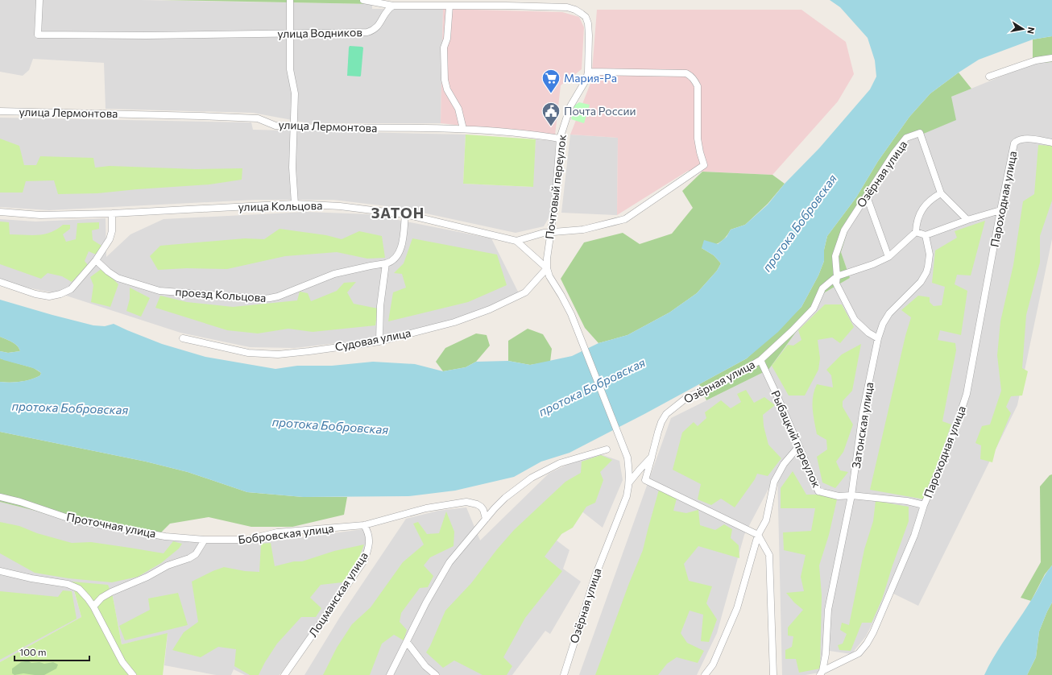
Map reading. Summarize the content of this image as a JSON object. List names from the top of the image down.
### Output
{
  "streets": {
    "street": [
      "улица Водников",
      "улица Лермонтова",
      "Озёрная улица",
      "Почтовый переулок",
      "Пароходная улица",
      "улица Кольцова",
      "проезд Кольцова",
      "Судовая улица",
      "Затонская улица",
      "Рыбацкий переулок",
      "Проточная улица",
      "Бобровская улица",
      "Лоцманская улица"
    ]
  },
  "crossings": [
    ["улица Лермонтова", "Почтовый переулок"],
    ["Озёрная улица", "Почтовый переулок"],
    ["Озёрная улица", "улица Кольцова"],
    ["Озёрная улица", "Судовая улица"],
    ["Озёрная улица", "Затонская улица"],
    ["Озёрная улица", "Рыбацкий переулок"],
    ["Почтовый переулок", "улица Кольцова"],
    ["Почтовый переулок", "Судовая улица"],
    ["Пароходная улица", "Затонская улица"],
    ["Пароходная улица", "Рыбацкий переулок"],
    ["улица Кольцова", "проезд Кольцова"],
    ["улица Кольцова", "Судовая улица"],
    ["Затонская улица", "Рыбацкий переулок"],
    ["Проточная улица", "Бобровская улица"],
    ["Бобровская улица", "Лоцманская улица"]
  ],
  "districts": ["ЗАТОН"],
  "water": ["протока Бобровская"],
  "places": {
    "supermarket": ["Мария-Ра"],
    "public building": ["Почта России"]
  },
  "scale_bar": "100 m",
  "north": "right"
}
